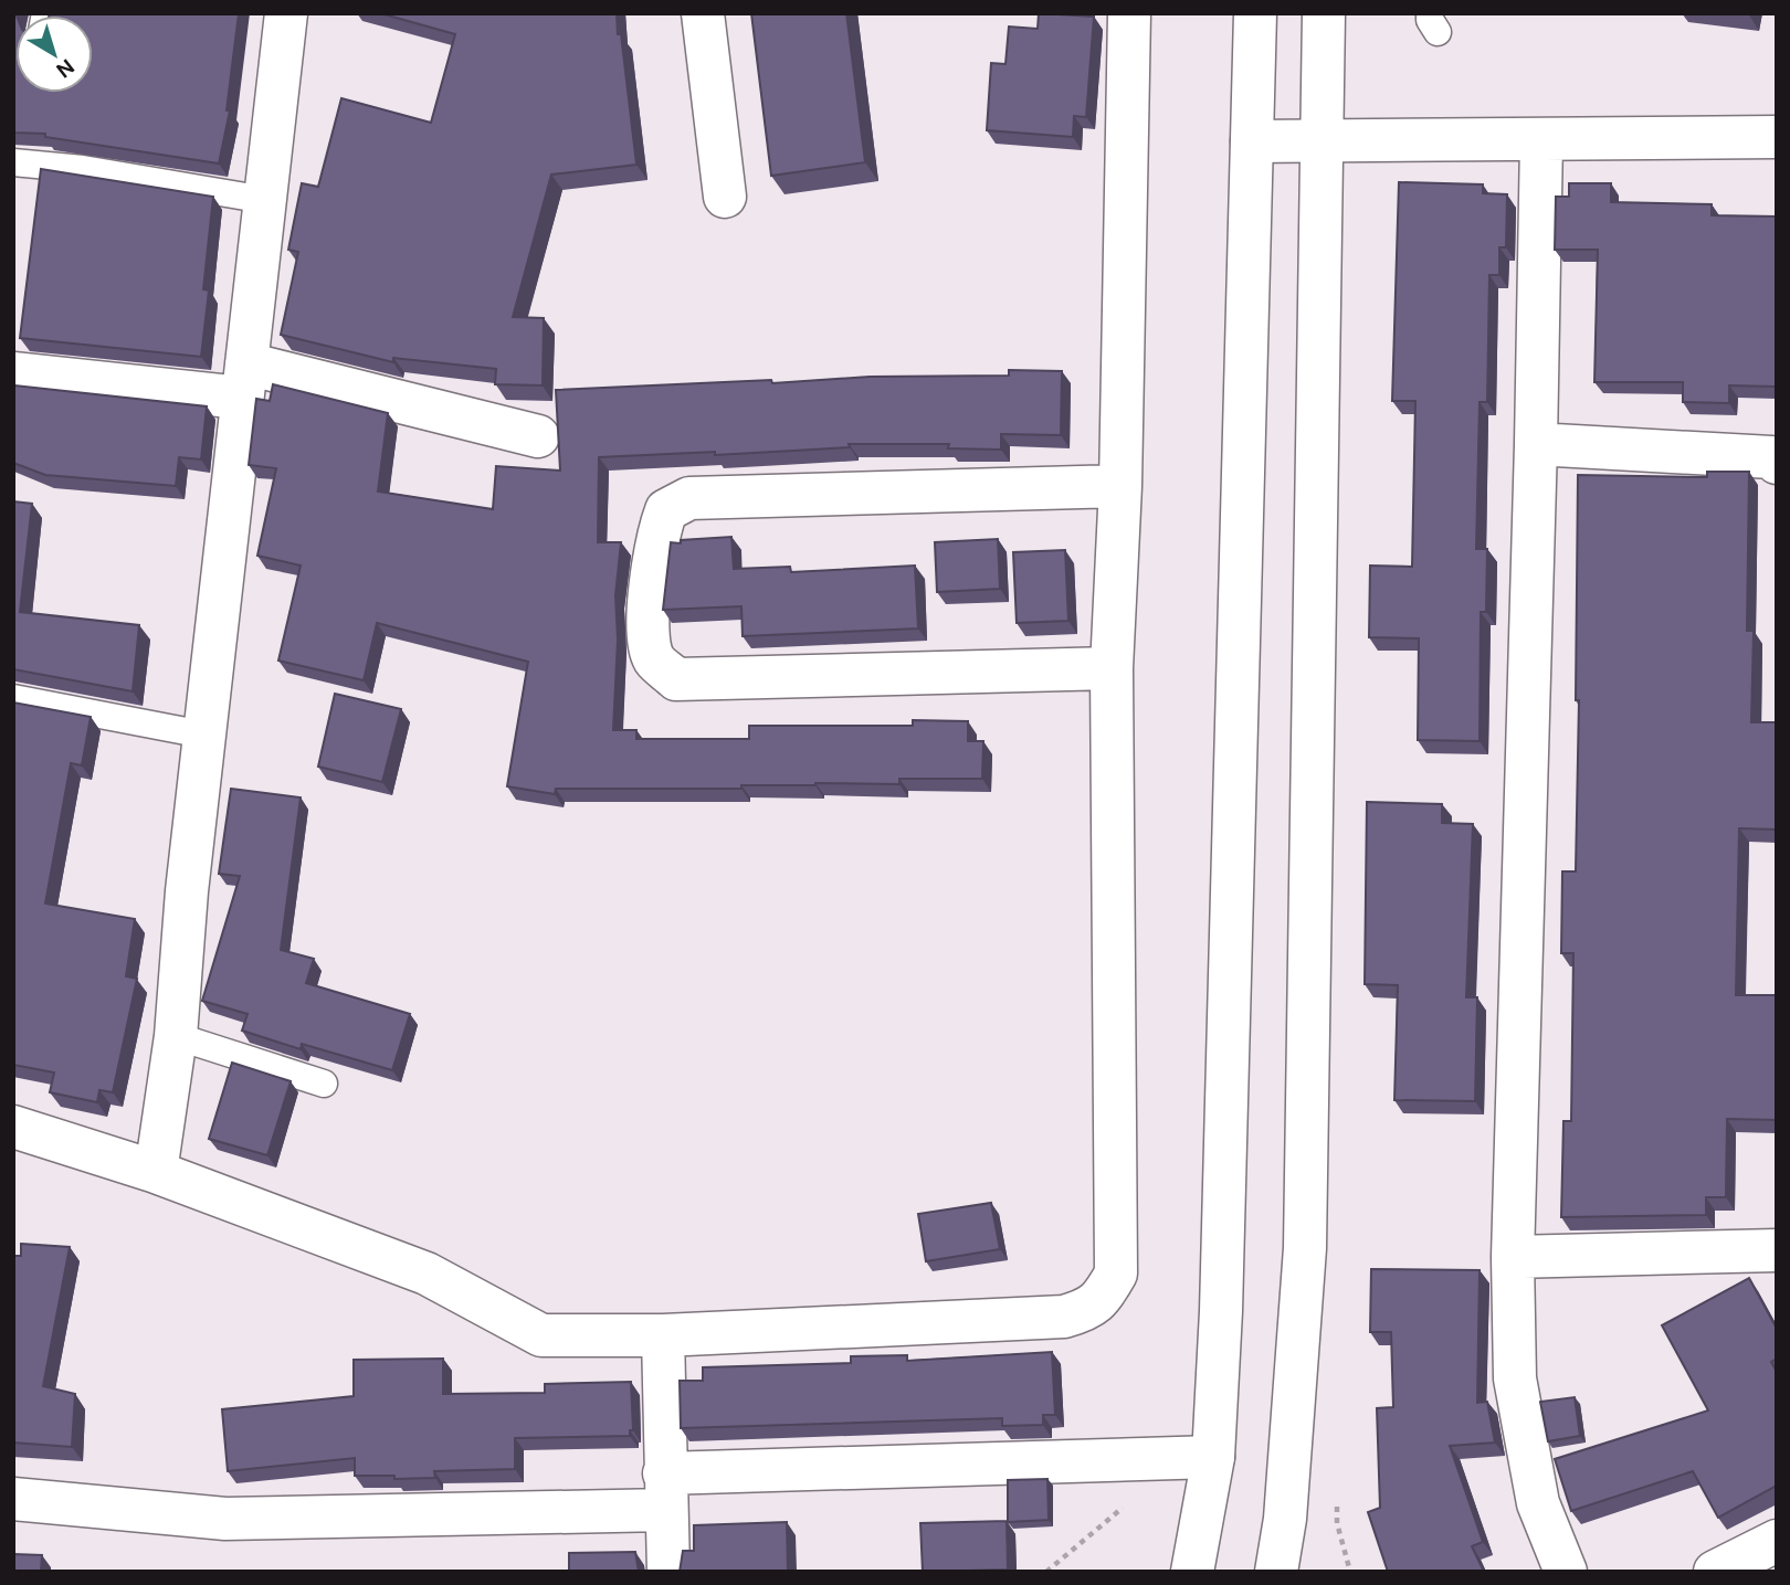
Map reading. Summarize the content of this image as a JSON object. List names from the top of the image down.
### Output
{
  "north": "bottom right"
}
